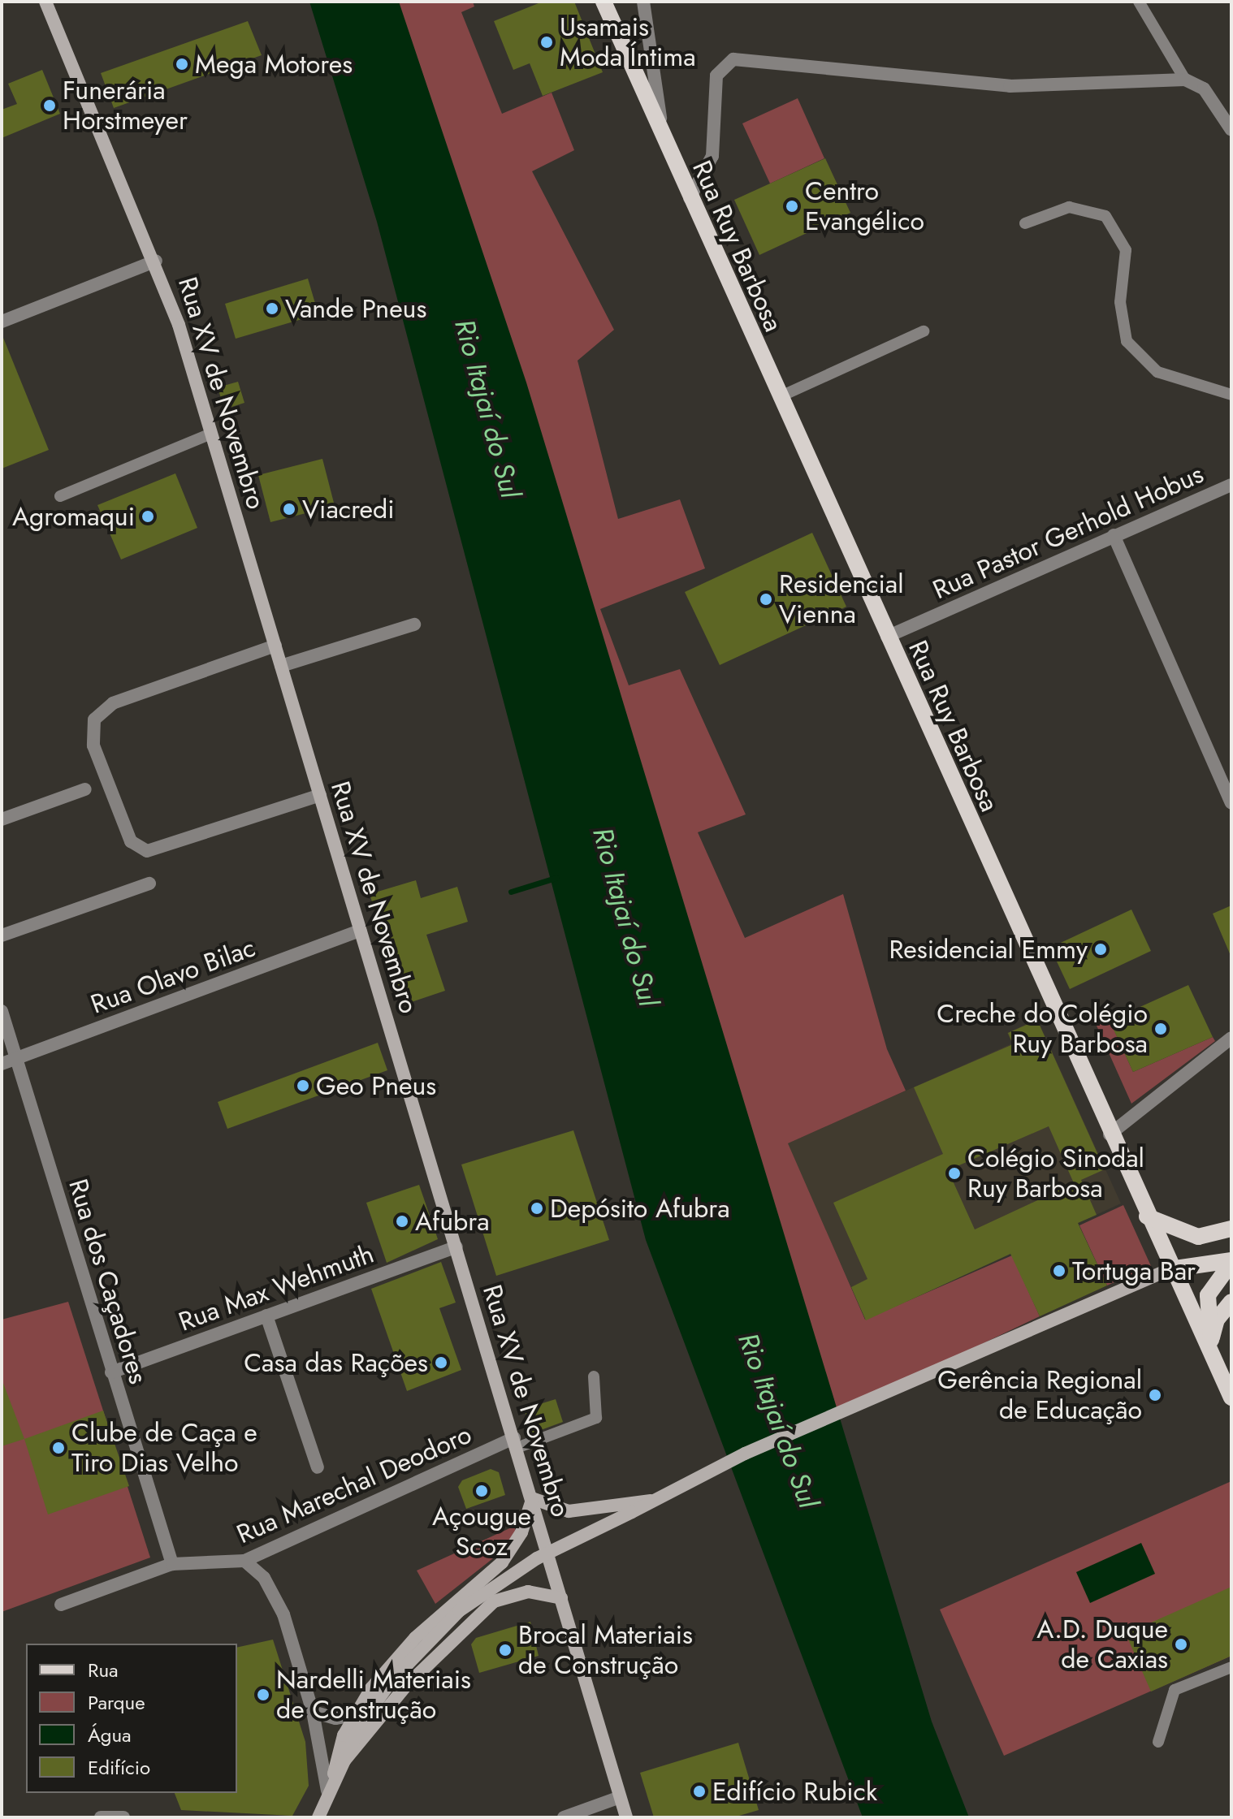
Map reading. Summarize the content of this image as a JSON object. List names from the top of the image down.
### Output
{
  "streets": {
    "main road": ["Rua Ruy Barbosa", "Rua XV de Novembro"],
    "street": [
      "Rua Pastor Gerhold Hobus",
      "Rua Olavo Bilac",
      "Rua dos Caçadores",
      "Rua Max Wehmuth",
      "Rua Marechal Deodoro"
    ]
  },
  "crossings": [
    ["Rua Ruy Barbosa", "Rua Pastor Gerhold Hobus"],
    ["Rua XV de Novembro", "Rua Olavo Bilac"],
    ["Rua XV de Novembro", "Rua Max Wehmuth"],
    ["Rua XV de Novembro", "Rua Marechal Deodoro"],
    ["Rua Olavo Bilac", "Rua dos Caçadores"],
    ["Rua dos Caçadores", "Rua Max Wehmuth"],
    ["Rua dos Caçadores", "Rua Marechal Deodoro"]
  ],
  "water": ["Rio Itajaí do Sul"],
  "places": [
    "Usamais Moda Íntima",
    "Mega Motores",
    "Funerária Horstmeyer",
    "Centro Evangélico",
    "Vande Pneus",
    "Viacredi",
    "Agromaqui",
    "Residencial Vienna",
    "Residencial Emmy",
    "Creche do Colégio Ruy Barbosa",
    "Geo Pneus",
    "Colégio Sinodal Ruy Barbosa",
    "Depósito Afubra",
    "Afubra",
    "Tortuga Bar",
    "Casa das Rações",
    "Gerência Regional de Educação",
    "Clube de Caça e Tiro Dias Velho",
    "Açougue Scoz",
    "A.D. Duque de Caxias",
    "Brocal Materiais de Construção",
    "Nardelli Materiais de Construção",
    "Edifício Rubick"
  ],
  "legend": [
    "Rua",
    "Parque",
    "Água",
    "Edifício"
  ]
}
